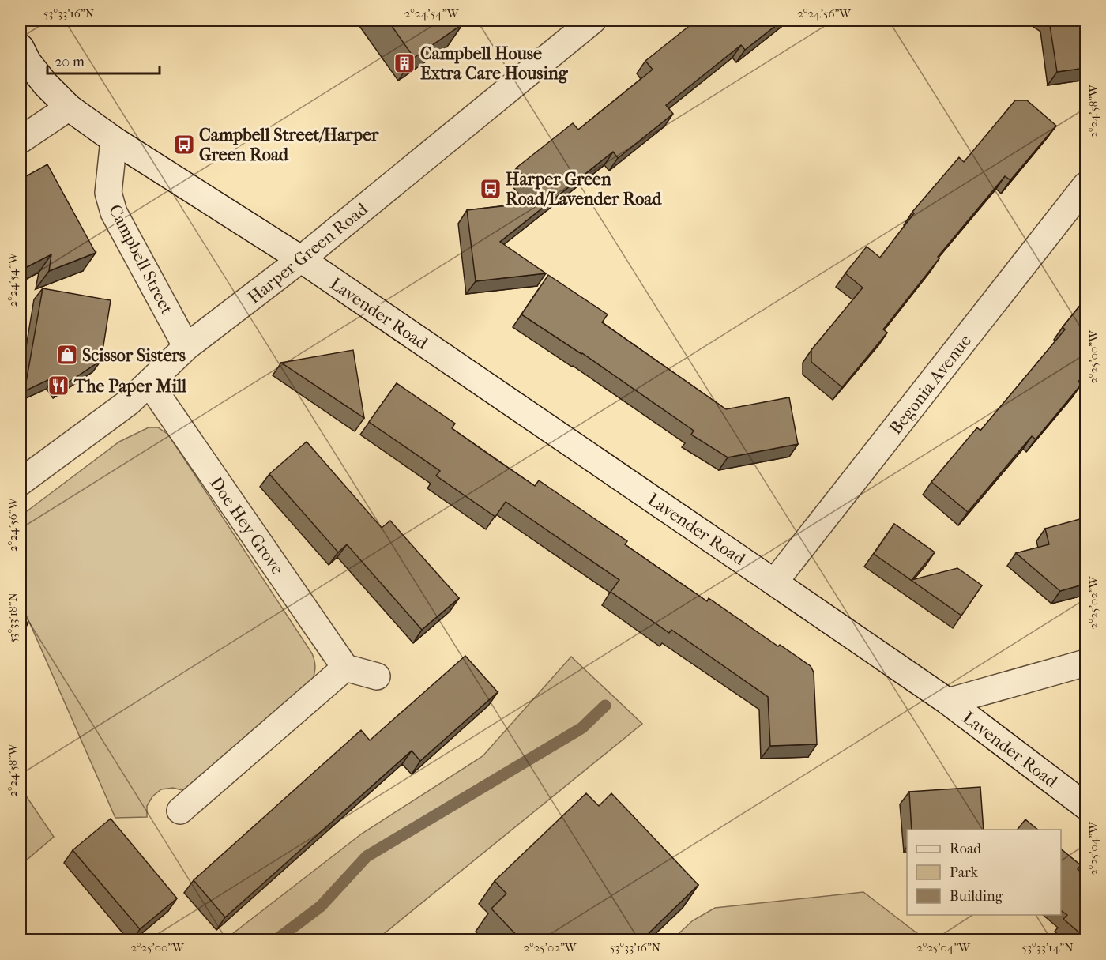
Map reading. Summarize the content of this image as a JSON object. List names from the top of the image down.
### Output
{
  "streets": {
    "street": [
      "Harper Green Road",
      "Campbell Street",
      "Lavender Road",
      "Begonia Avenue",
      "Doe Hey Grove"
    ]
  },
  "crossings": [
    ["Harper Green Road", "Campbell Street"],
    ["Harper Green Road", "Lavender Road"],
    ["Harper Green Road", "Doe Hey Grove"],
    ["Lavender Road", "Begonia Avenue"]
  ],
  "places": {
    "building": ["Campbell House Extra Care Housing"],
    "bus stop": ["Campbell Street/Harper Green Road", "Harper Green Road/Lavender Road"],
    "shop": ["Scissor Sisters"],
    "restaurant": ["The Paper Mill"]
  },
  "legend": ["Road", "Park", "Building"],
  "scale_bar": "20 m",
  "coordinates": [
    "53°33'16\"N",
    "2°24'54\"W",
    "2°24'56\"W",
    "2°24'58\"W",
    "2°25'00\"W",
    "2°25'02\"W",
    "53°33'18\"N",
    "2°25'04\"W",
    "53°33'14\"N"
  ]
}
